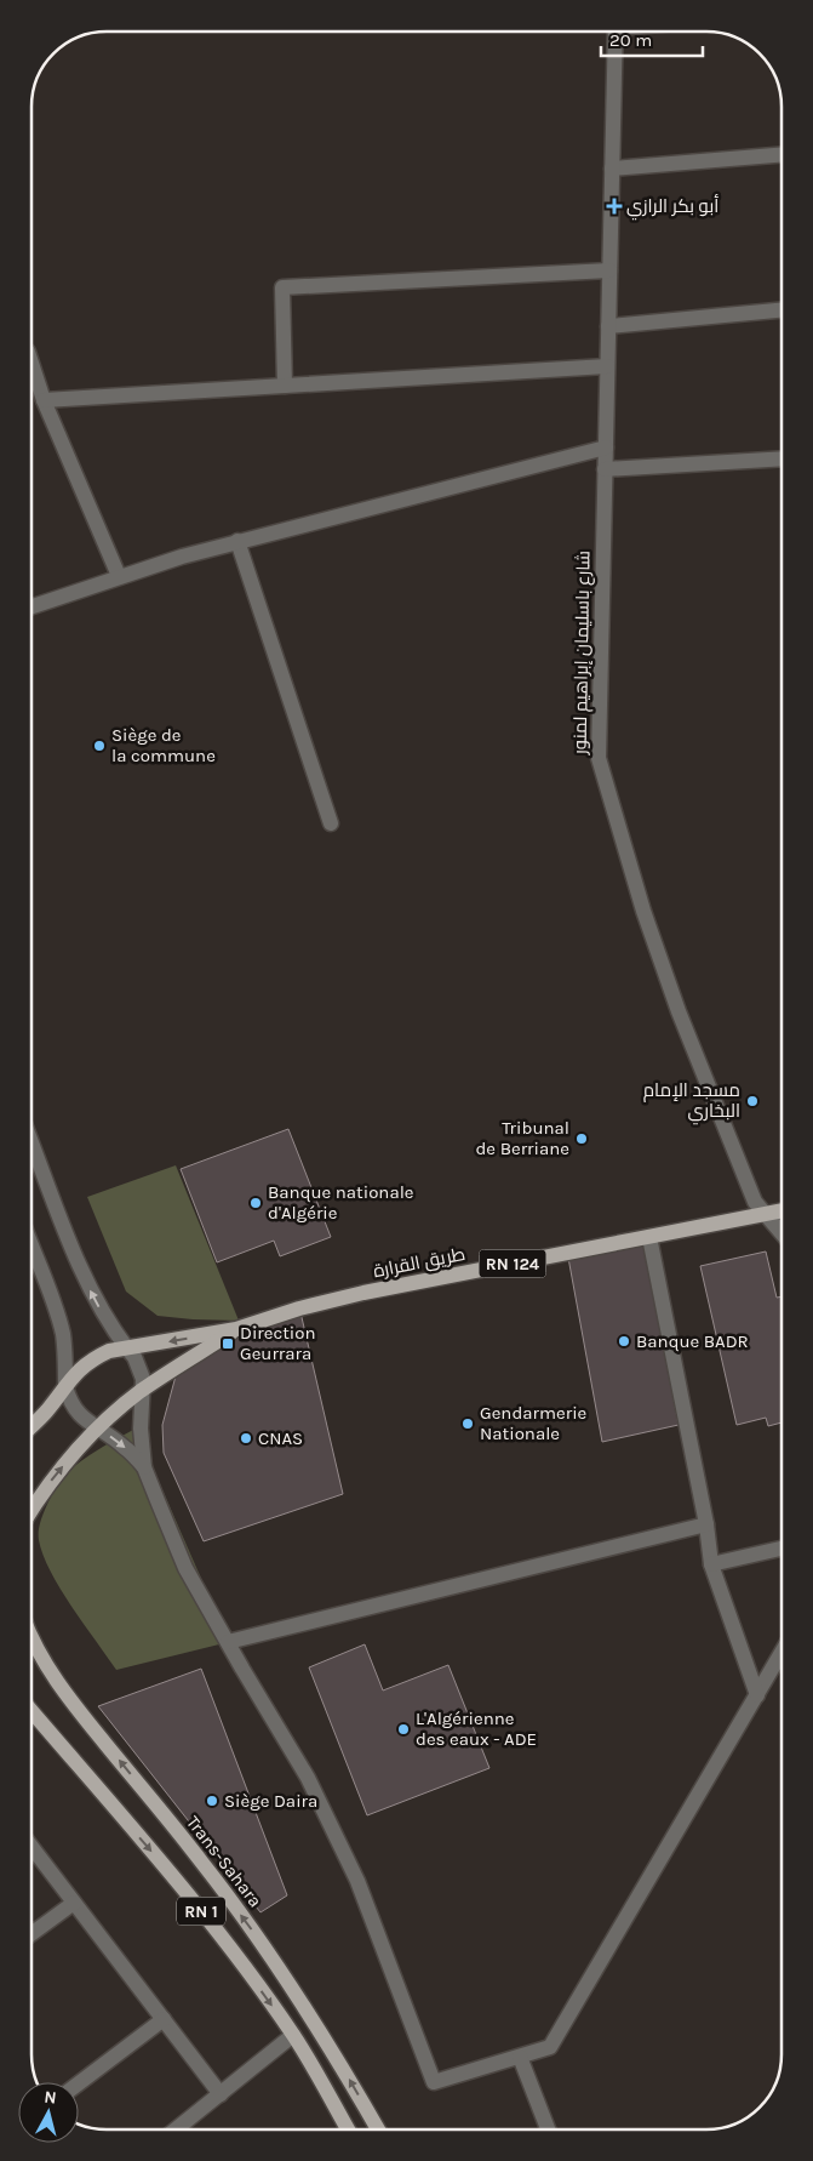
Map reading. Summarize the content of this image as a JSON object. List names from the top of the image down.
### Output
{
  "streets": {
    "main road": [
      "طريق القرارة",
      "RN 124",
      "Trans-Sahara",
      "RN 1"
    ],
    "street": ["شارع باسليمان إبراهيم لمنور"]
  },
  "crossings": [
    ["شارع باسليمان إبراهيم لمنور", "طريق القرارة"],
    ["طريق القرارة", "RN 124"]
  ],
  "places": {
    "health": ["أبو بكر الرازي"],
    "other": [
      "Siège de la commune",
      "مسجد الإمام البخاري",
      "Tribunal de Berriane",
      "Banque nationale d'Algérie",
      "Banque BADR",
      "Gendarmerie Nationale",
      "CNAS",
      "L'Algérienne des eaux - ADE",
      "Siège Daira"
    ],
    "transit": ["Direction Geurrara"]
  },
  "scale_bar": "20 m",
  "north": "top"
}
